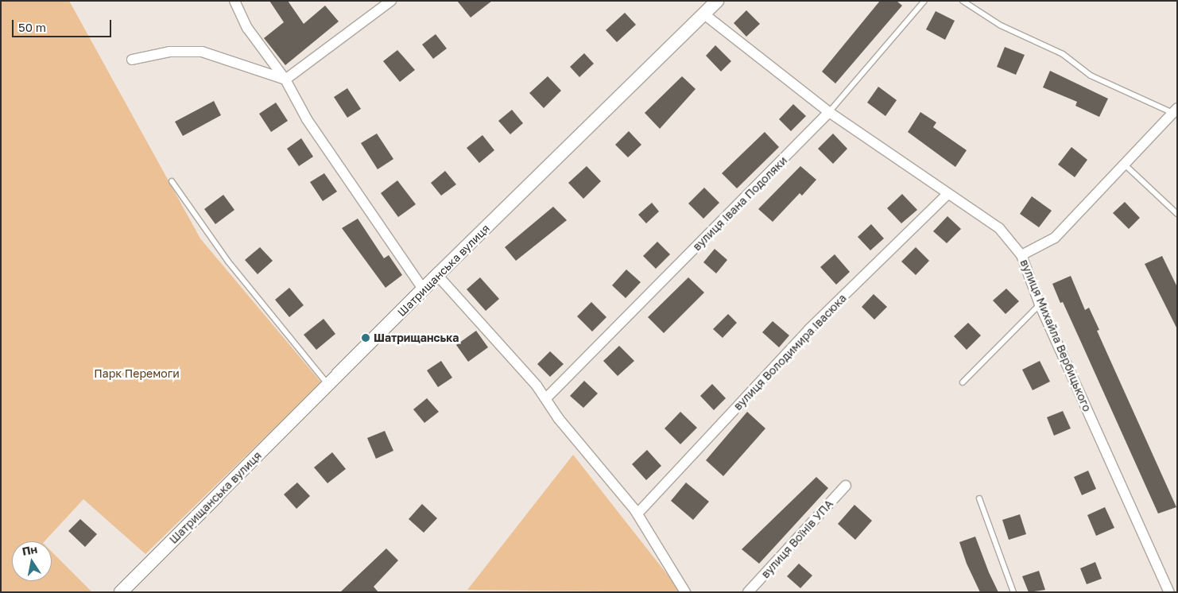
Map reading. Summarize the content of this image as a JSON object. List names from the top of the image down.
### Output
{
  "streets": {
    "street": [
      "вулиця Івана Подоляки",
      "Шатрищанська вулиця",
      "вулиця Михайла Вербицького",
      "вулиця Володимира Івасюка",
      "вулиця Воїнів УПА"
    ]
  },
  "crossings": [
    ["вулиця Івана Подоляки", "вулиця Михайла Вербицького"],
    ["Шатрищанська вулиця", "вулиця Михайла Вербицького"],
    ["вулиця Михайла Вербицького", "вулиця Володимира Івасюка"]
  ],
  "parks": ["Парк Перемоги"],
  "places": ["Шатрищанська"],
  "scale_bar": "50 m",
  "north": "top"
}
